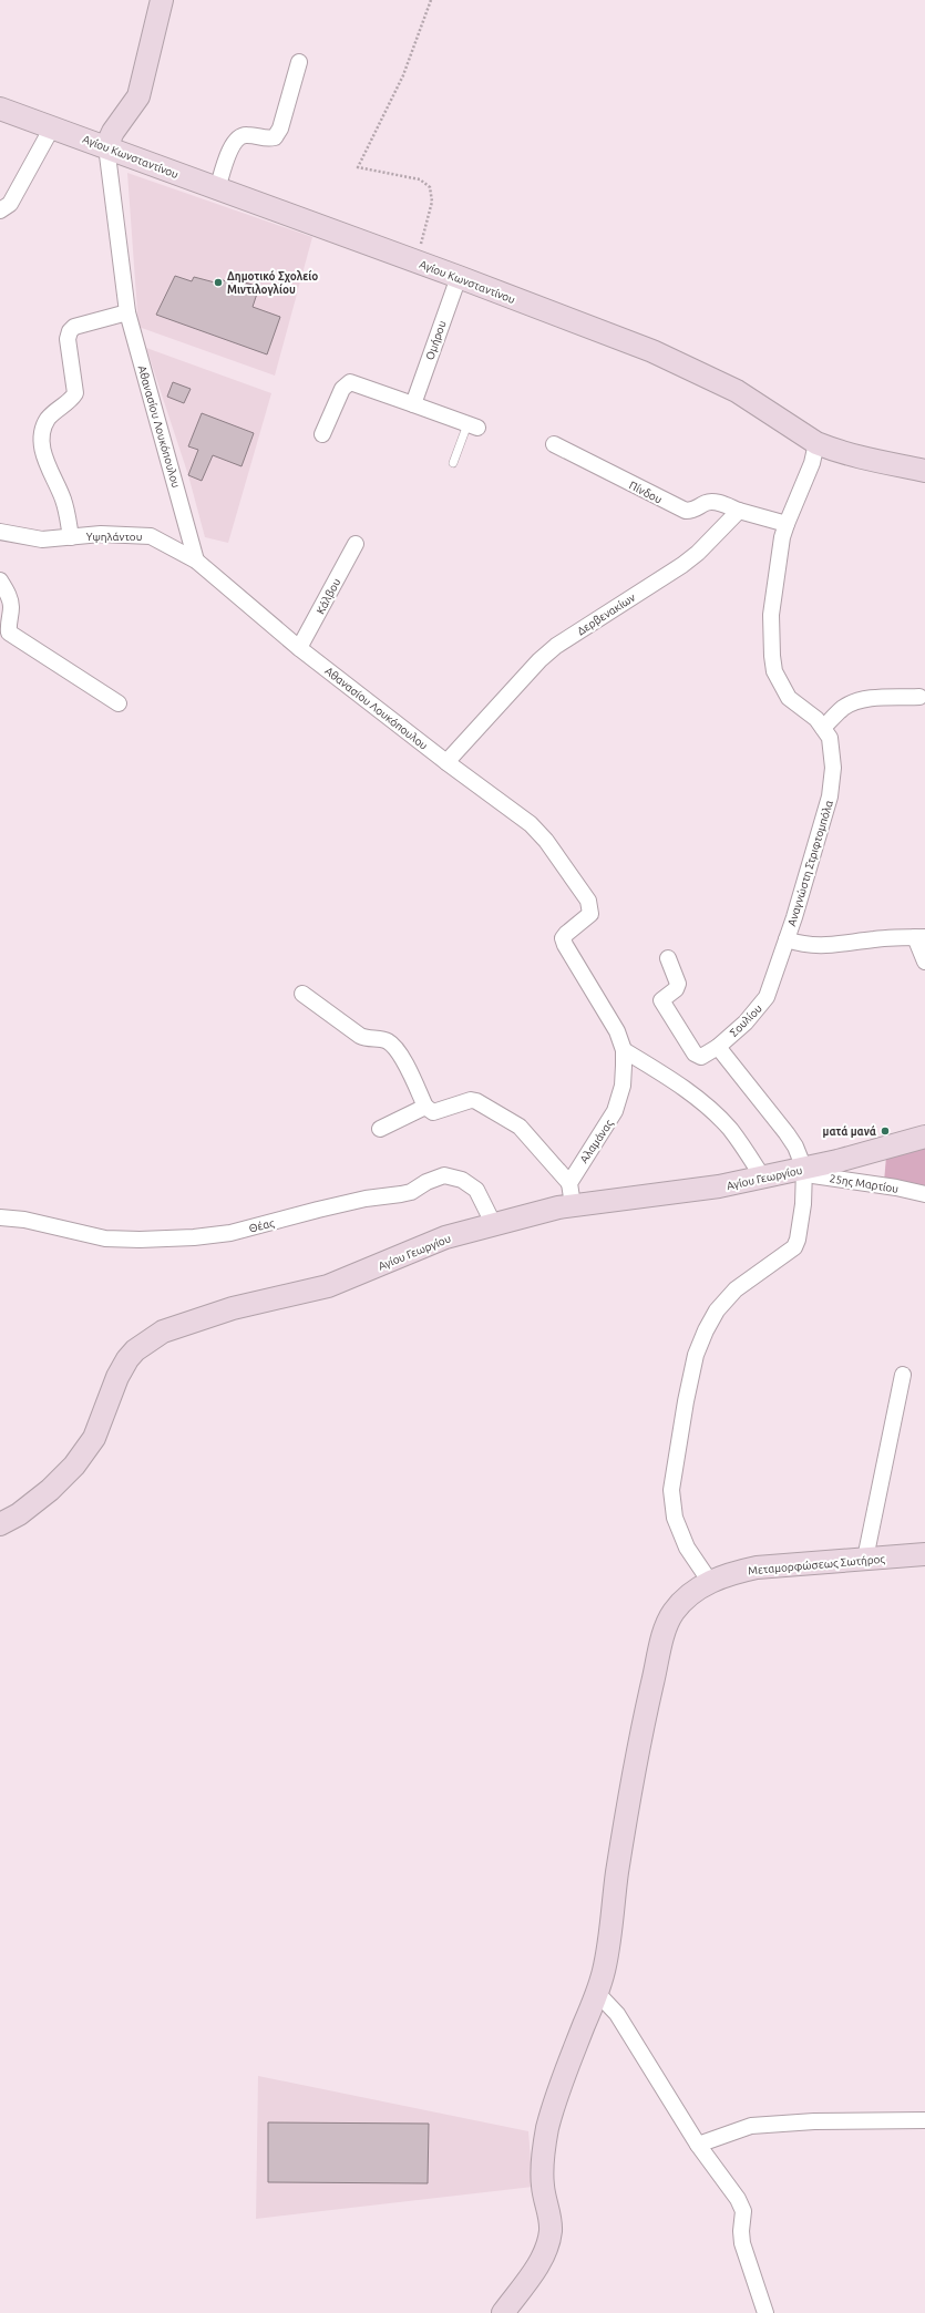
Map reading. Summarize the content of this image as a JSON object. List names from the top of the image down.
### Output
{
  "streets": {
    "street": [
      "Αγίου Κωνσταντίνου",
      "Ομήρου",
      "Αθανασίου Λουκόπουλου",
      "Πίνδου",
      "Υψηλάντου",
      "Κάλβου",
      "Δερβενακίων",
      "Αναγνώστη Στριφτομπόλα",
      "Σουλίου",
      "Αλαμάνας",
      "Αγίου Γεωργίου",
      "25ης Μαρτίου",
      "Θέας",
      "Μεταμορφώσεως Σωτήρος"
    ]
  },
  "crossings": [
    ["Αγίου Κωνσταντίνου", "Ομήρου"],
    ["Αγίου Κωνσταντίνου", "Αθανασίου Λουκόπουλου"],
    ["Αγίου Κωνσταντίνου", "Αναγνώστη Στριφτομπόλα"],
    ["Αθανασίου Λουκόπουλου", "Υψηλάντου"],
    ["Αθανασίου Λουκόπουλου", "Κάλβου"],
    ["Αθανασίου Λουκόπουλου", "Δερβενακίων"],
    ["Αθανασίου Λουκόπουλου", "Αλαμάνας"],
    ["Πίνδου", "Δερβενακίων"],
    ["Αναγνώστη Στριφτομπόλα", "Σουλίου"],
    ["Αγίου Γεωργίου", "25ης Μαρτίου"],
    ["Αγίου Γεωργίου", "Θέας"]
  ],
  "places": ["Δημοτικό Σχολείο Μιντιλογλίου", "ματά μανά"]
}
